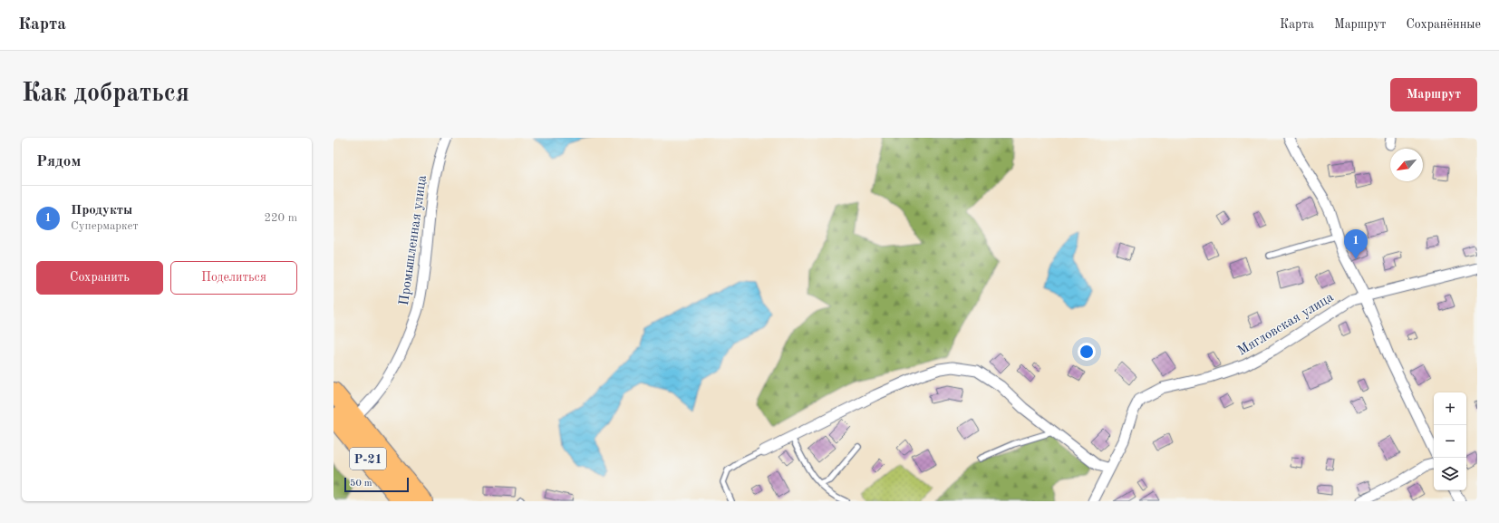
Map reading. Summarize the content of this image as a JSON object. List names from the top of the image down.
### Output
{
  "streets": {
    "highway": ["Р-21"],
    "street": ["Промышленная улица", "Мягловская улица"]
  },
  "crossings": [
    ["Промышленная улица", "Р-21"]
  ],
  "scale_bar": "50 m",
  "north": "bottom left",
  "page": {
    "header": "Карта",
    "nav": ["Карта", "Маршрут", "Сохранённые"],
    "buttons": [
      "Маршрут",
      ["Сохранить", "Поделиться"]
    ],
    "title": "Как добраться",
    "heading": "Рядом",
    "list": [
      {
        "mark": "1",
        "name": "Продукты",
        "note": "Супермаркет",
        "value": "220 m"
      }
    ],
    "pins": "1",
    "map_buttons": ["+", "−"],
    "scale": "50 m"
  }
}
